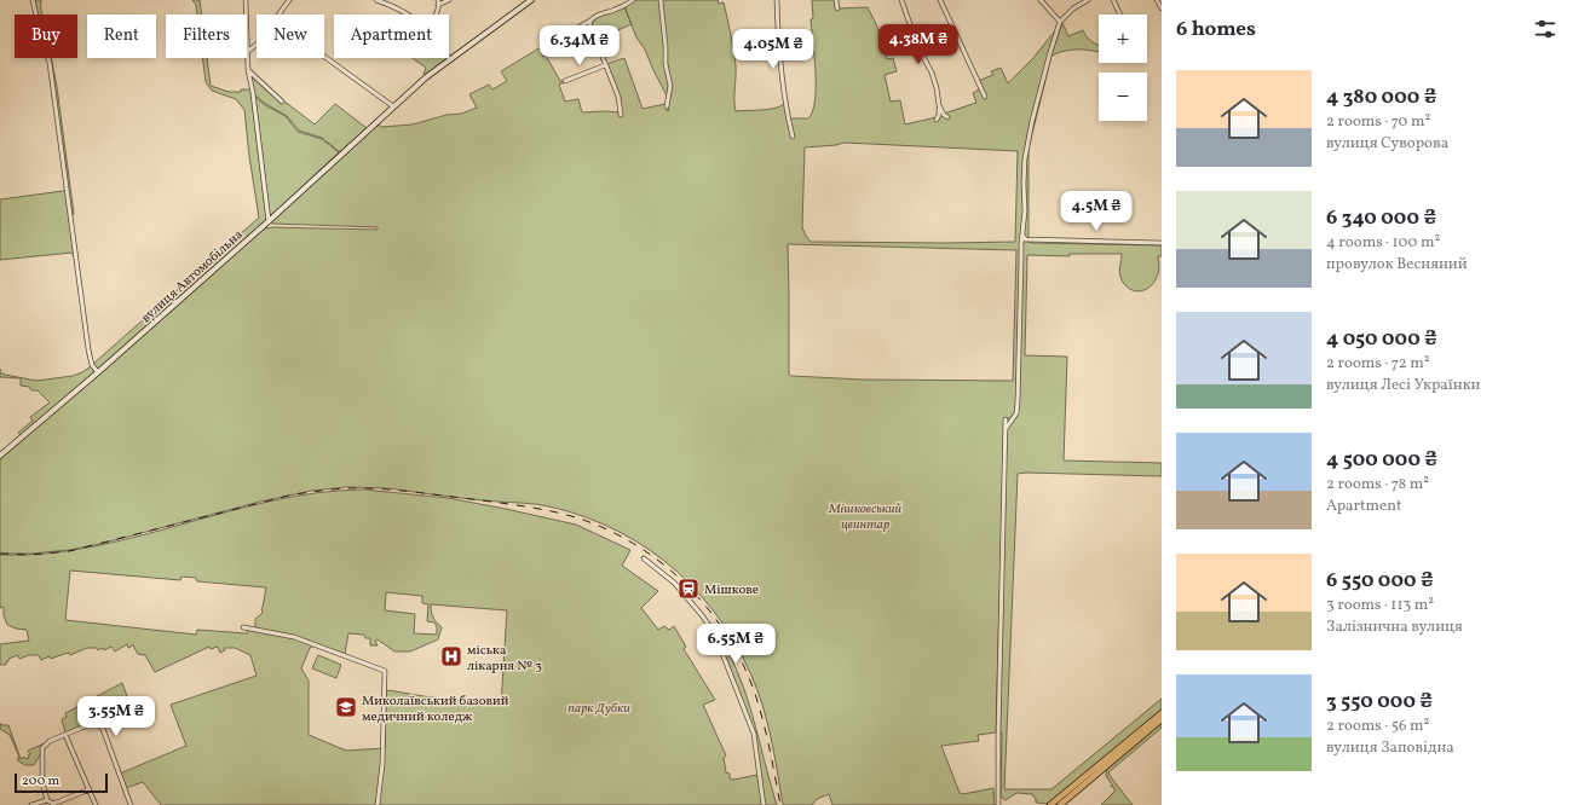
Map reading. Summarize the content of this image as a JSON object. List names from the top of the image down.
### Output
{
  "streets": {
    "street": ["вулиця Автомобільна"]
  },
  "parks": ["Мішковський цвинтар", "парк Дубки"],
  "places": {
    "station": ["Мішкове"],
    "hospital": ["міська лікарня № 3"],
    "school or university": ["Миколаївський базовий медичний коледж"]
  },
  "scale_bar": "200 m",
  "page": {
    "heading": "6 homes",
    "map_buttons": ["+", "−"],
    "chip": [
      "Buy",
      "Rent",
      "Filters",
      "New",
      "Apartment"
    ],
    "price": [
      "4.38M ₴",
      "6.34M ₴",
      "4.05M ₴",
      "4.5M ₴",
      "6.55M ₴",
      "3.55M ₴"
    ],
    "list": [
      {
        "name": "4 380 000 ₴",
        "note": "2 rooms · 70 m² · вулиця Суворова"
      },
      {
        "name": "6 340 000 ₴",
        "note": "4 rooms · 100 m² · провулок Весняний"
      },
      {
        "name": "4 050 000 ₴",
        "note": "2 rooms · 72 m² · вулиця Лесі Українки"
      },
      {
        "name": "4 500 000 ₴",
        "note": "2 rooms · 78 m² · Apartment"
      },
      {
        "name": "6 550 000 ₴",
        "note": "3 rooms · 113 m² · Залізнична вулиця"
      },
      {
        "name": "3 550 000 ₴",
        "note": "2 rooms · 56 m² · вулиця Заповідна"
      }
    ],
    "scale": "200 m"
  }
}
